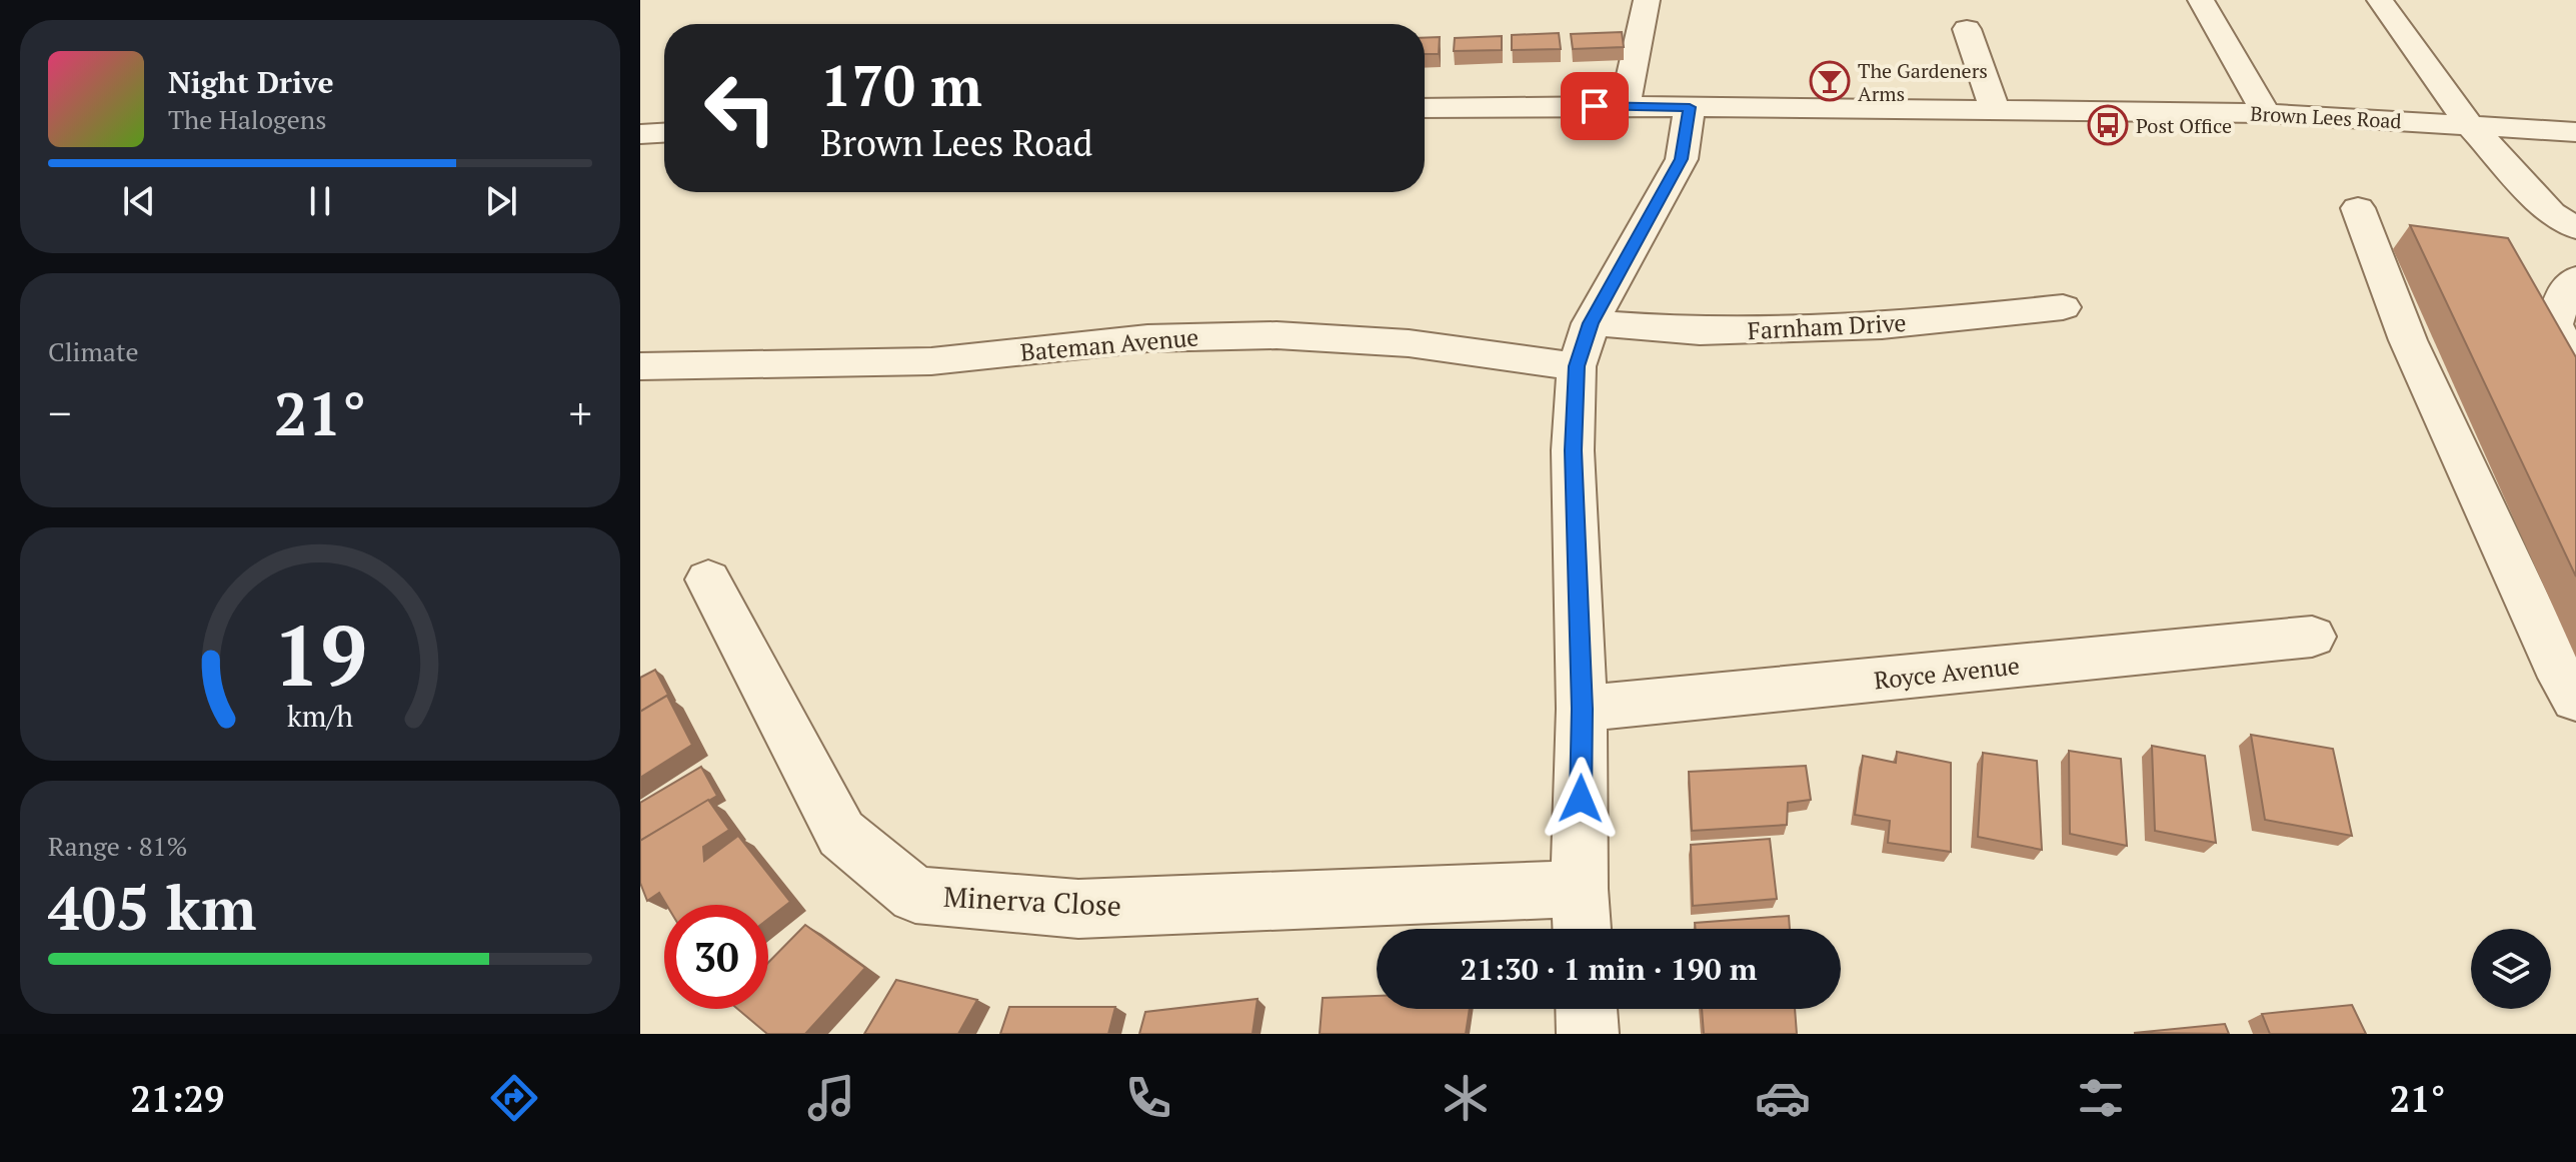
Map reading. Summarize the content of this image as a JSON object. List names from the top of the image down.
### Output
{
  "streets": {
    "street": [
      "Brown Lees Road",
      "Farnham Drive",
      "Bateman Avenue",
      "Royce Avenue",
      "Minerva Close"
    ]
  },
  "places": {
    "bar": ["The Gardeners Arms"],
    "bus stop": ["Post Office"]
  },
  "page": {
    "turn": ["170 m", "Brown Lees Road"],
    "song": ["Night Drive", "The Halogens"],
    "tile": [
      "Climate",
      ["Range · 81%", "405 km"]
    ],
    "heat": ["−", "21°", "+"],
    "limit": "30",
    "trip": "21:30 · 1 min · 190 m",
    "tabs": ["21:29", "21°"],
    "gauge": ["19", "km/h"]
  }
}
